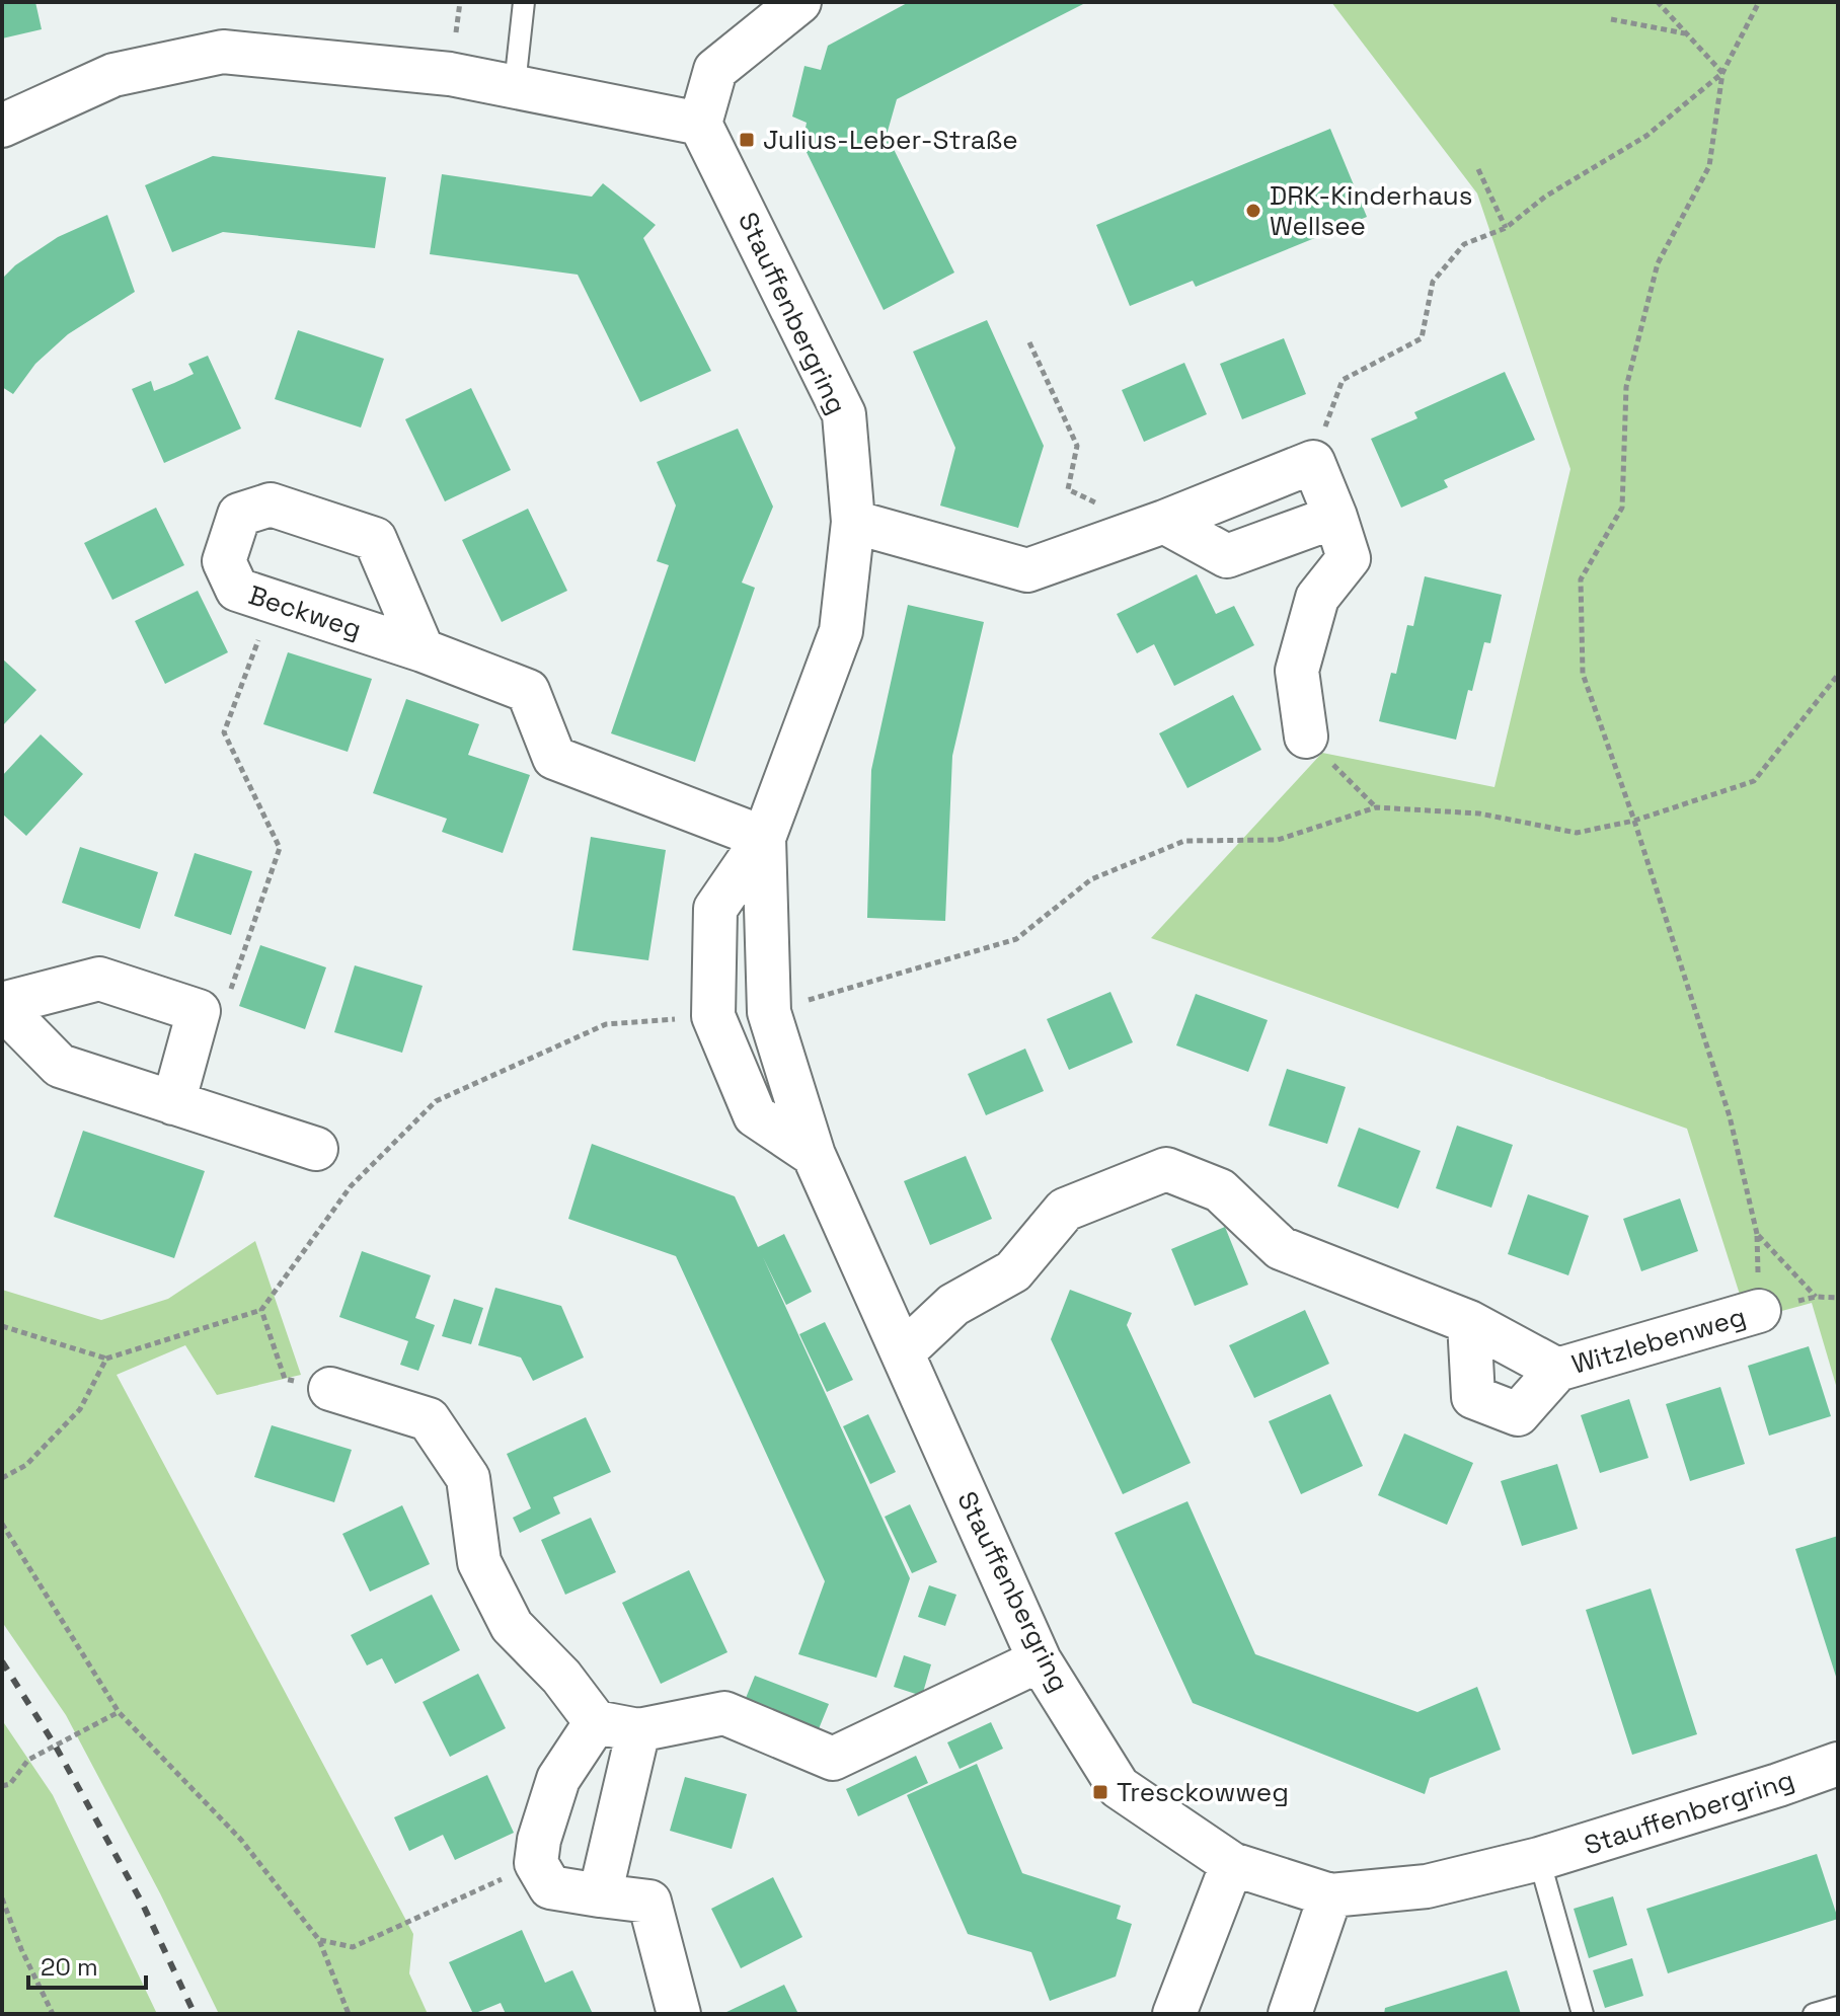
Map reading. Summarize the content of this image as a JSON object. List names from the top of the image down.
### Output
{
  "streets": {
    "street": ["Stauffenbergring", "Beckweg", "Witzlebenweg"]
  },
  "crossings": [
    ["Stauffenbergring", "Beckweg"],
    ["Stauffenbergring", "Witzlebenweg"]
  ],
  "places": {
    "transit": ["Julius-Leber-Straße", "Tresckowweg"],
    "other": ["DRK-Kinderhaus Wellsee"]
  },
  "scale_bar": "20 m"
}
